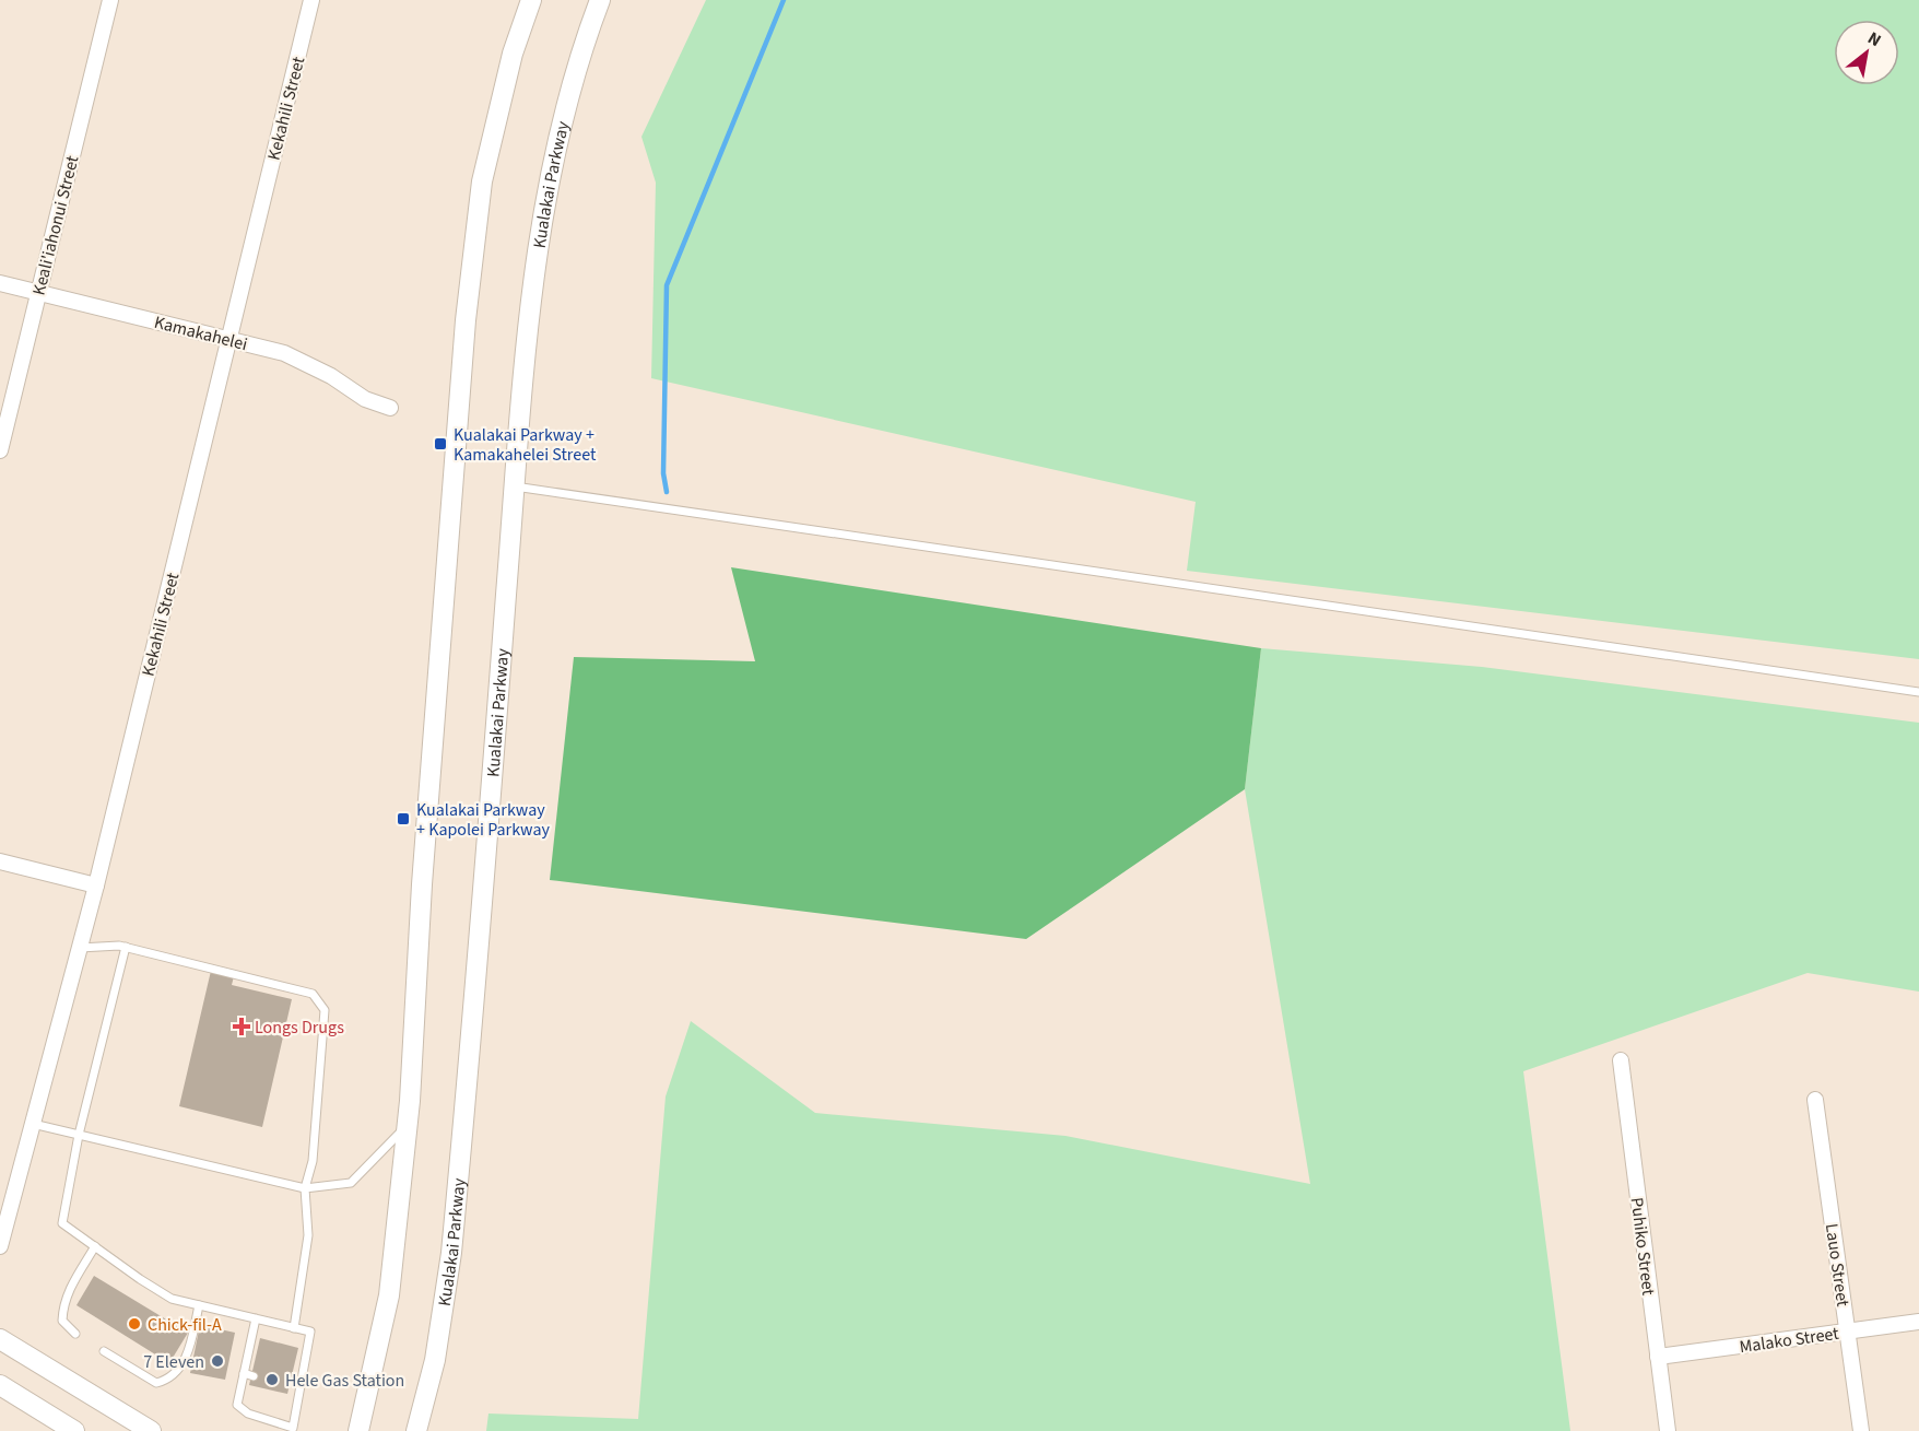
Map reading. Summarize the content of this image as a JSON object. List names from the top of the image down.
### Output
{
  "streets": {
    "main road": ["Kualakai Parkway"],
    "street": [
      "Kekahili Street",
      "Keali'iahonui Street",
      "Kamakahelei",
      "Puhiko Street",
      "Lauo Street",
      "Malako Street"
    ]
  },
  "crossings": [
    ["Kekahili Street", "Kamakahelei"],
    ["Keali'iahonui Street", "Kamakahelei"],
    ["Puhiko Street", "Malako Street"],
    ["Lauo Street", "Malako Street"]
  ],
  "places": {
    "transit": ["Kualakai Parkway + Kamakahelei Street", "Kualakai Parkway + Kapolei Parkway"],
    "health": ["Longs Drugs"],
    "other": ["Chick-fil-A", "7 Eleven", "Hele Gas Station"]
  },
  "north": "top right"
}
